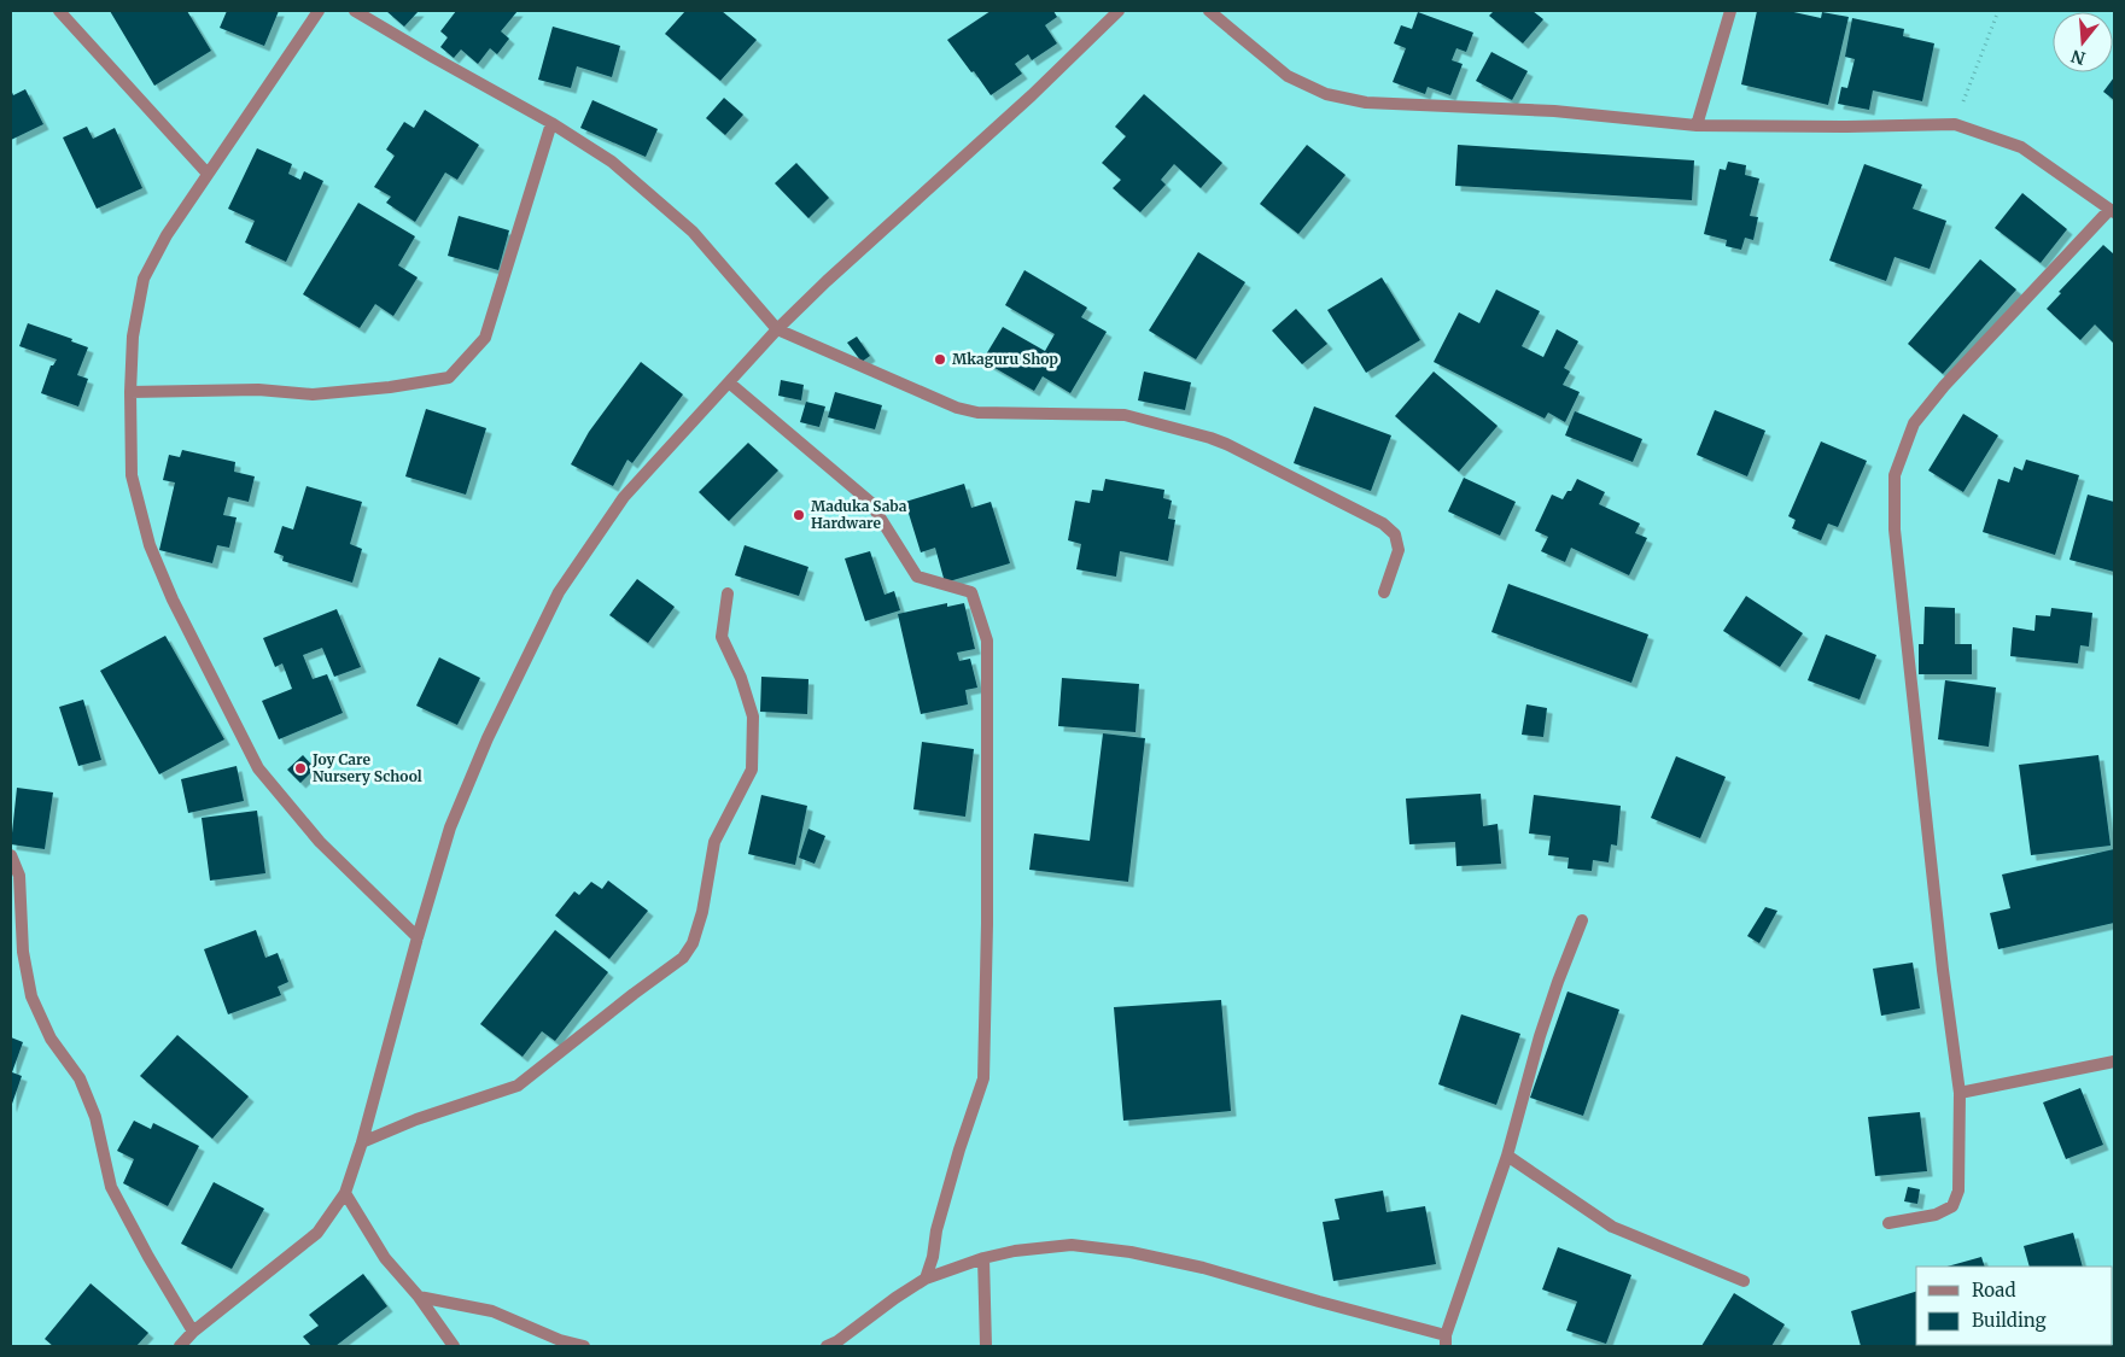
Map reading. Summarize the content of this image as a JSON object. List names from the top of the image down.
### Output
{
  "places": ["Mkaguru Shop", "Maduka Saba Hardware", "Joy Care Nursery School"],
  "legend": ["Road", "Building"],
  "north": "bottom"
}
